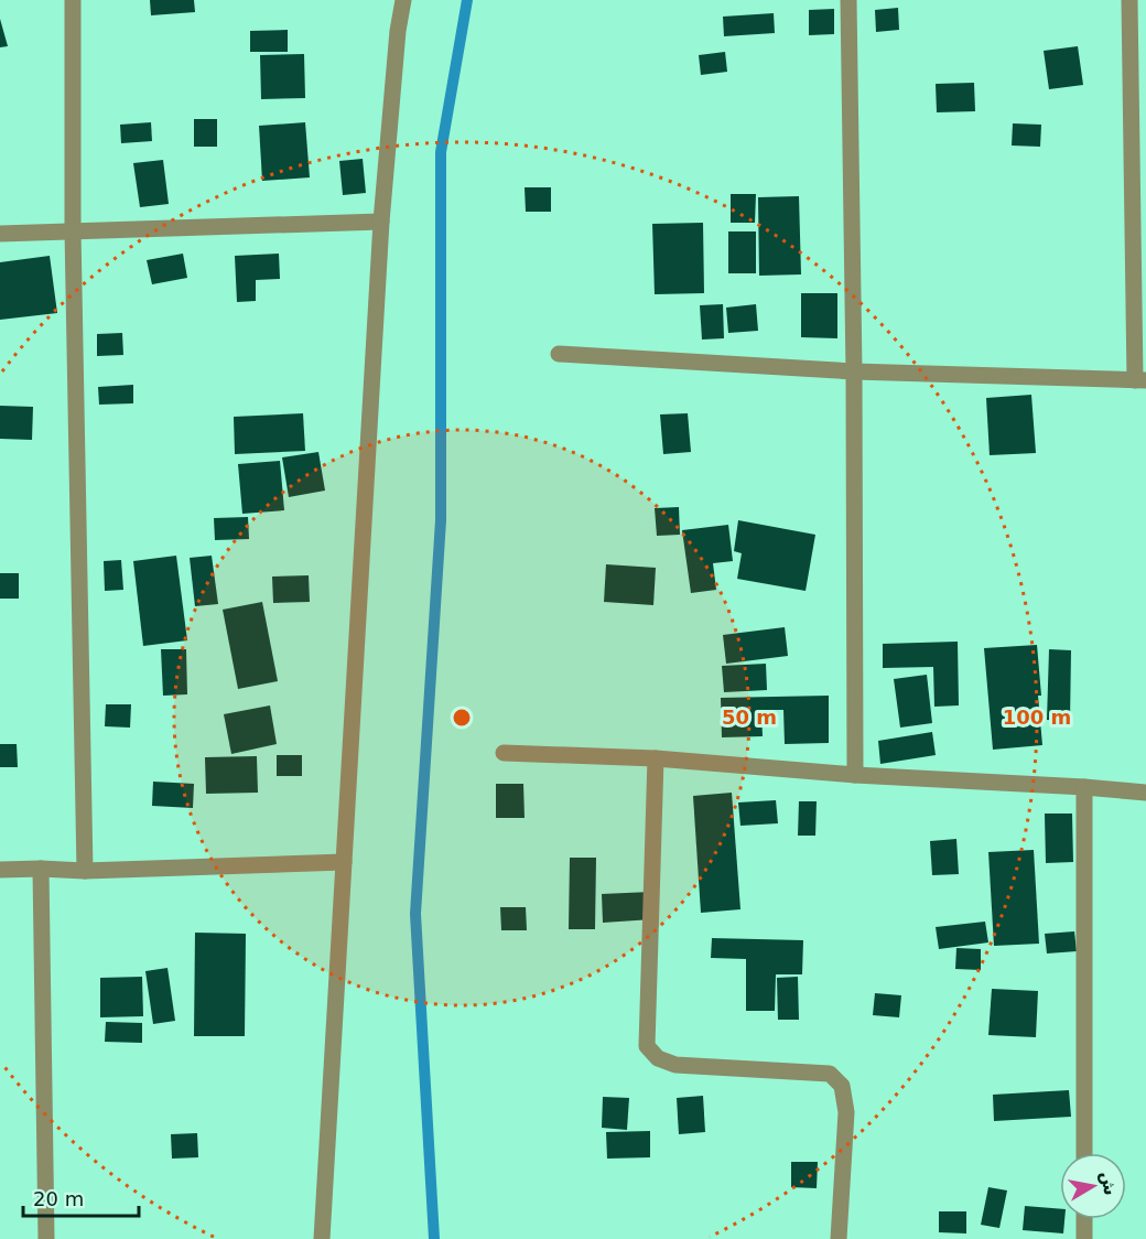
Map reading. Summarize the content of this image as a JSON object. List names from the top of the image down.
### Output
{
  "scale_bar": "20 m",
  "north": "right",
  "rings": ["50 m", "100 m"]
}
